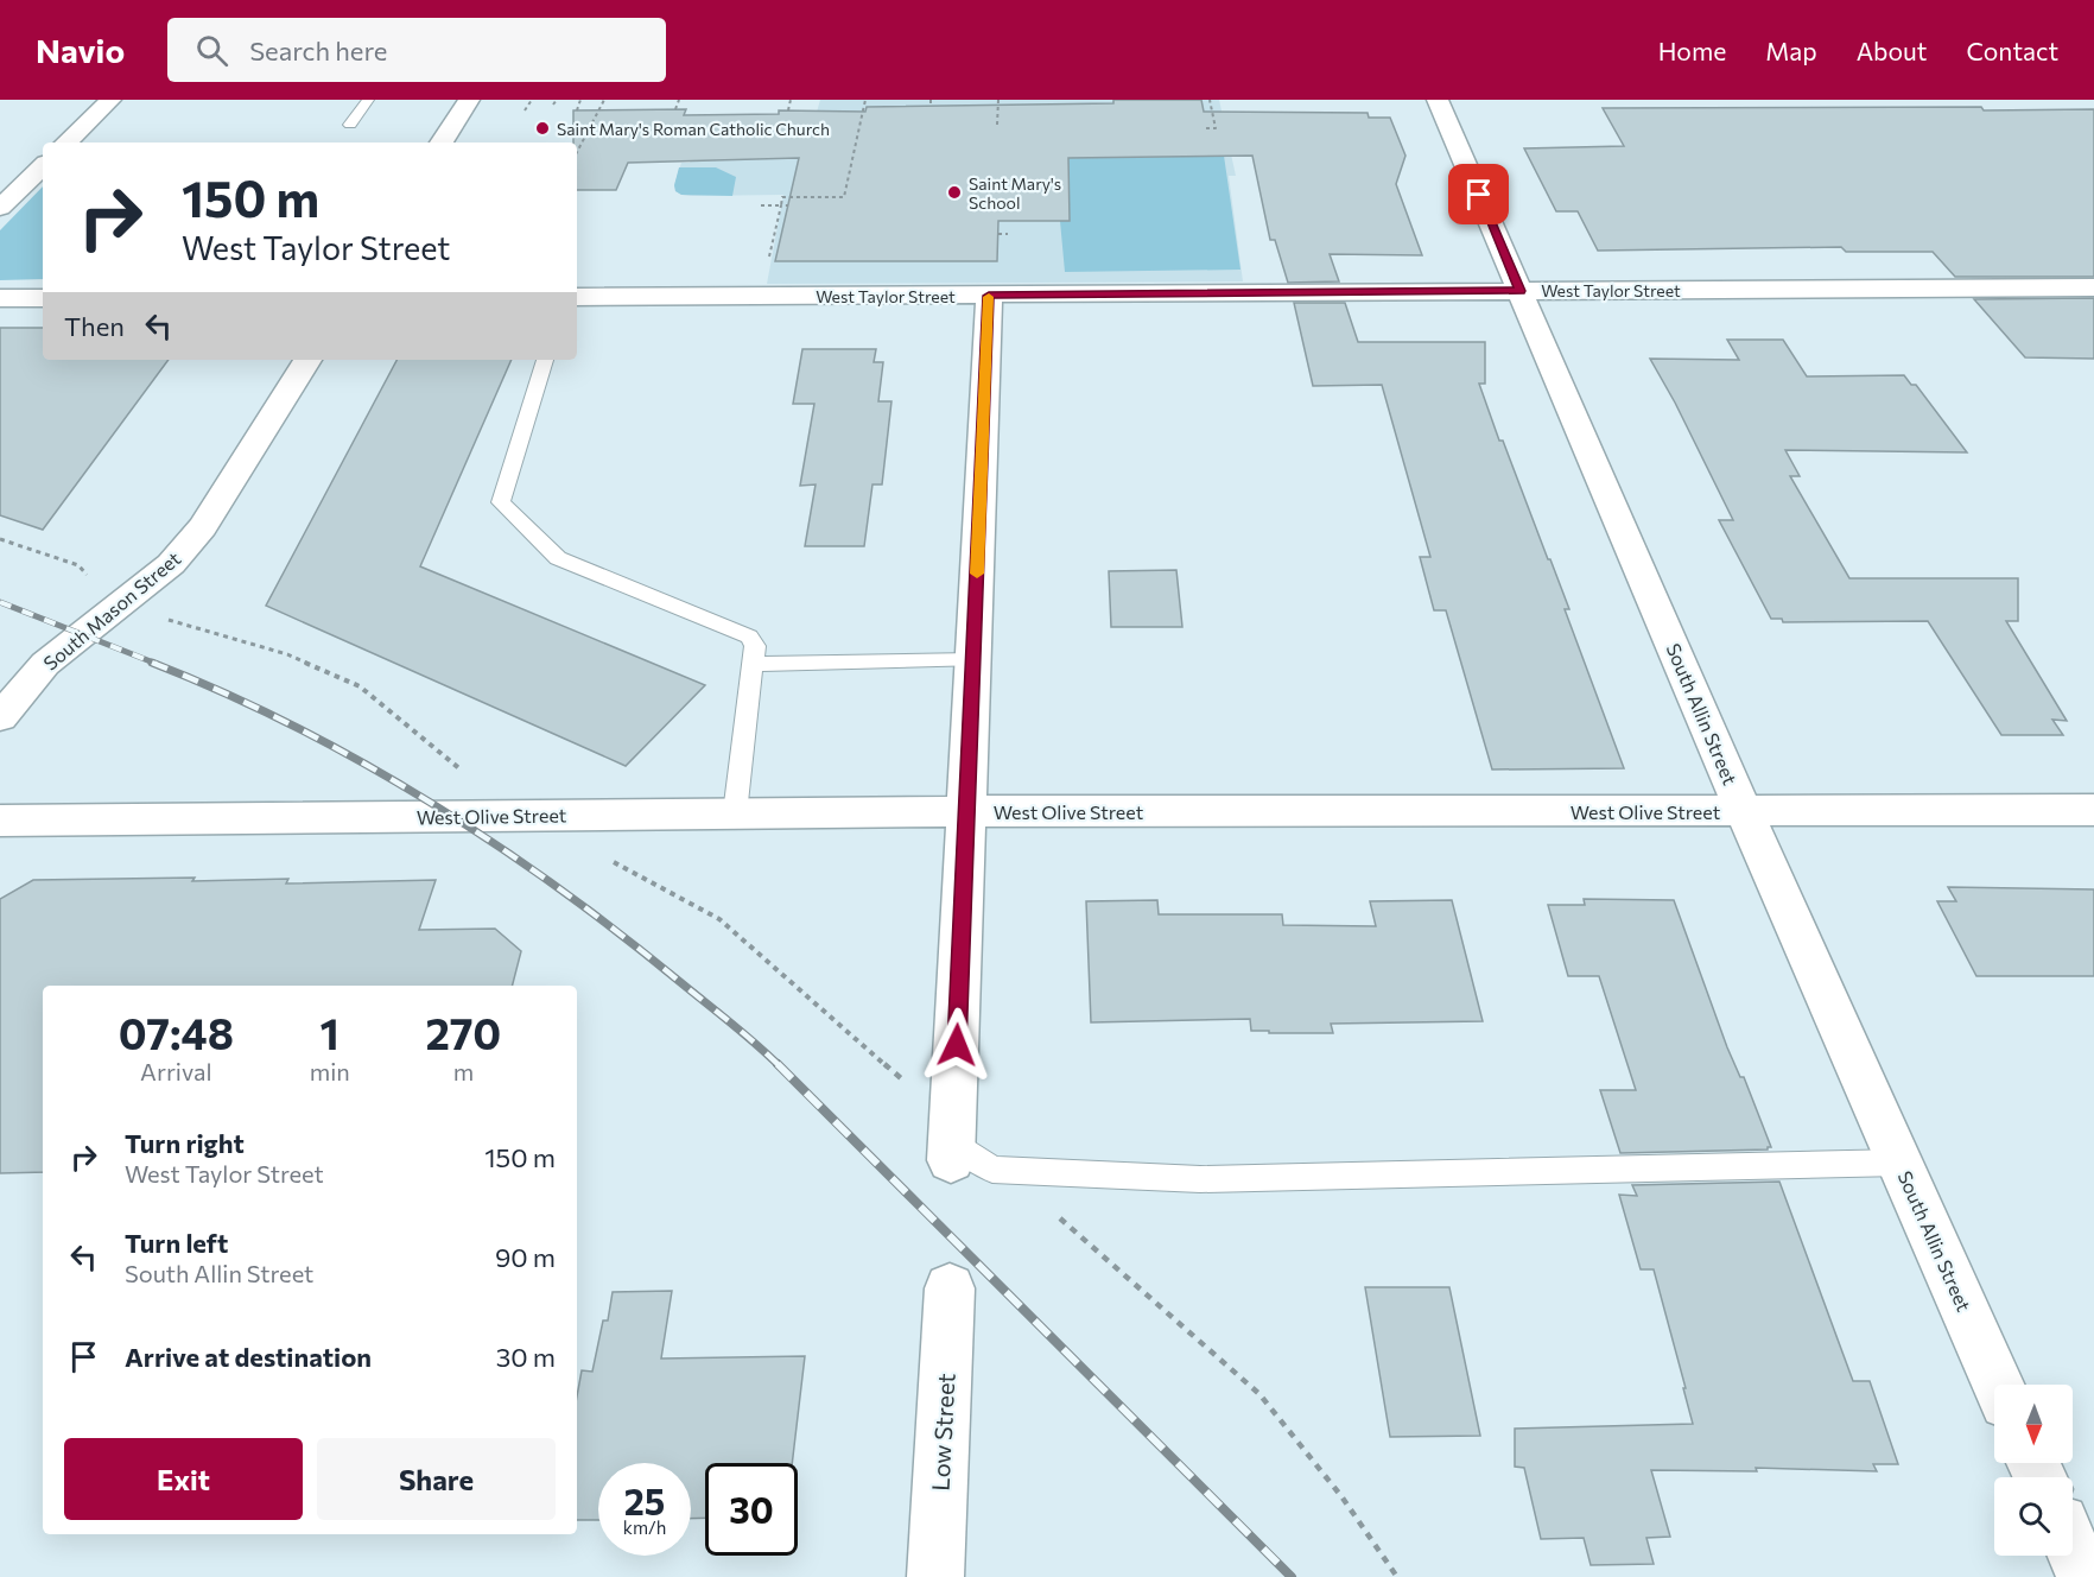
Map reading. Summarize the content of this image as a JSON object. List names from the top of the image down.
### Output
{
  "streets": {
    "street": [
      "West Taylor Street",
      "South Mason Street",
      "South Allin Street",
      "West Olive Street",
      "Low Street"
    ]
  },
  "crossings": [
    ["West Taylor Street", "South Allin Street"],
    ["South Allin Street", "West Olive Street"]
  ],
  "places": ["Saint Mary's Roman Catholic Church", "Saint Mary's School"],
  "north": "bottom",
  "page": {
    "header": "Navio",
    "search": "Search here",
    "nav": [
      "Home",
      "Map",
      "About",
      "Contact"
    ],
    "turn": ["150 m", "West Taylor Street"],
    "then": "Then",
    "eta": [
      "07:48",
      "Arrival",
      "1",
      "min",
      "270",
      "m"
    ],
    "list": [
      {
        "name": "Turn right",
        "note": "West Taylor Street",
        "value": "150 m"
      },
      {
        "name": "Turn left",
        "note": "South Allin Street",
        "value": "90 m"
      },
      {
        "name": "Arrive at destination",
        "value": "30 m"
      }
    ],
    "buttons": ["Exit", "Share"],
    "speed": "25 km/h",
    "limit": "30"
  }
}
